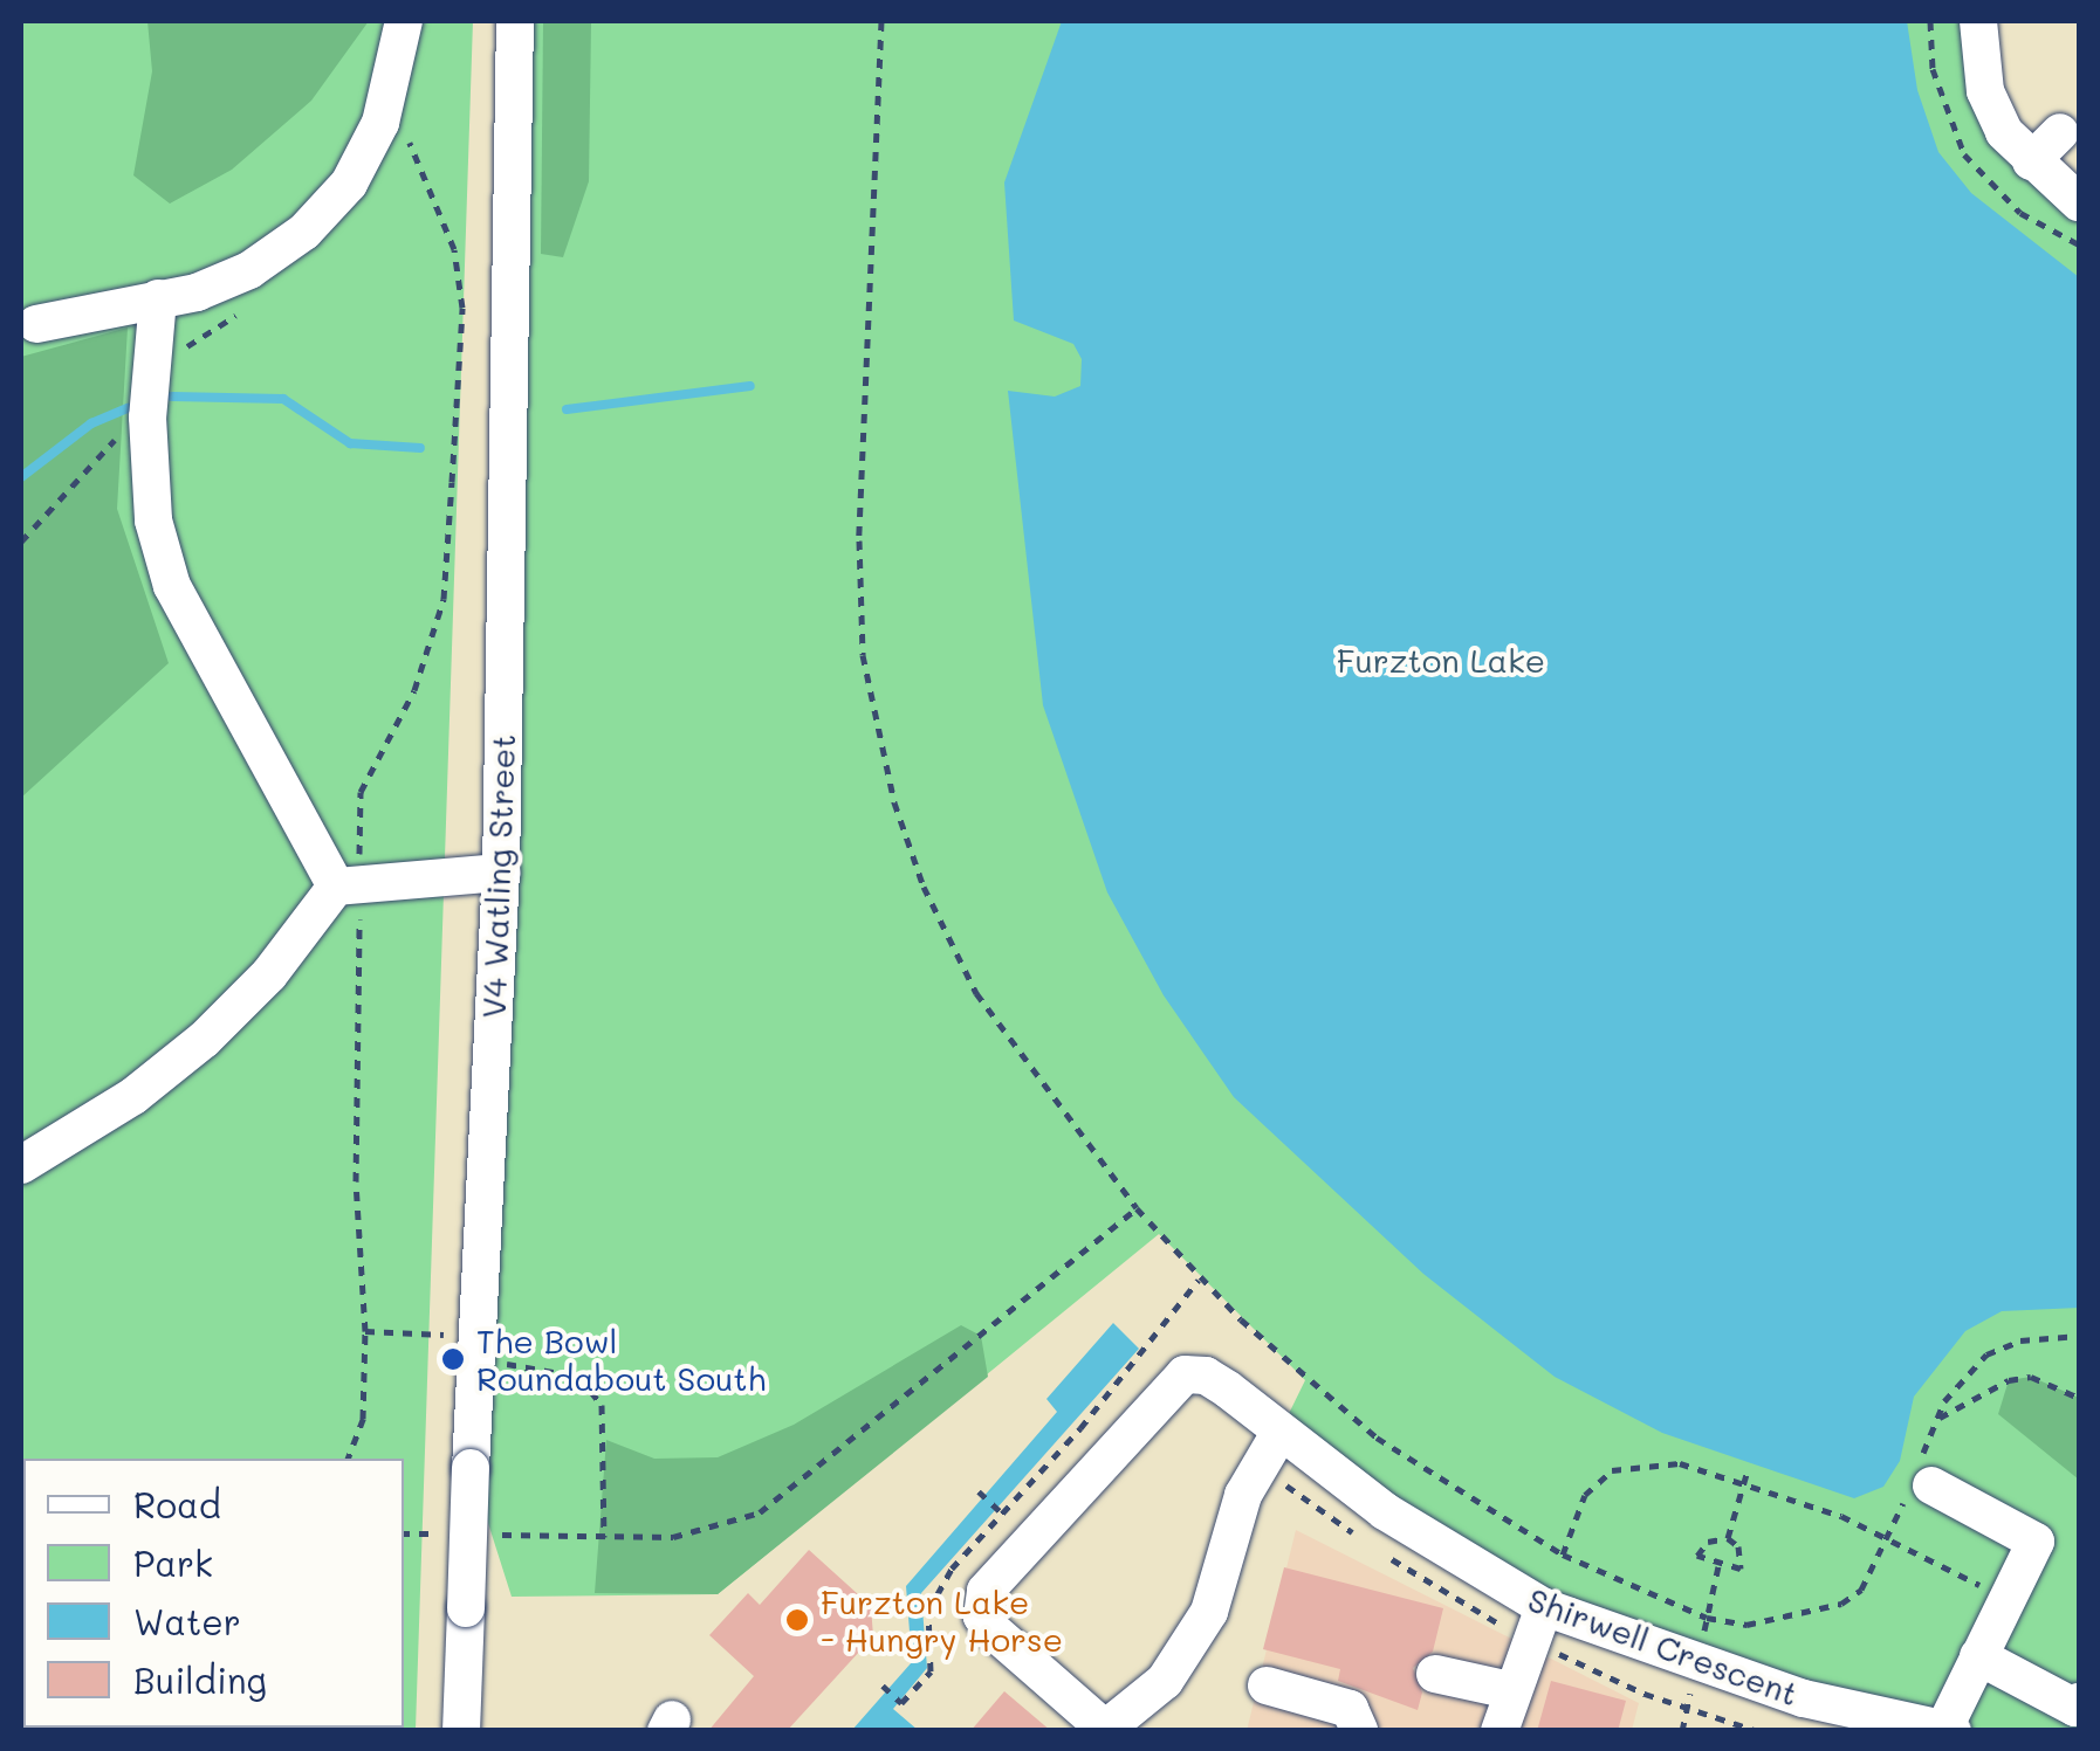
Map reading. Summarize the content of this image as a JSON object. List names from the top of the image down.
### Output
{
  "streets": {
    "street": ["V4 Watling Street", "Shirwell Crescent"]
  },
  "parks": ["Furzton Lake"],
  "places": ["The Bowl Roundabout South", "Furzton Lake - Hungry Horse"],
  "legend": [
    "Road",
    "Park",
    "Water",
    "Building"
  ]
}
